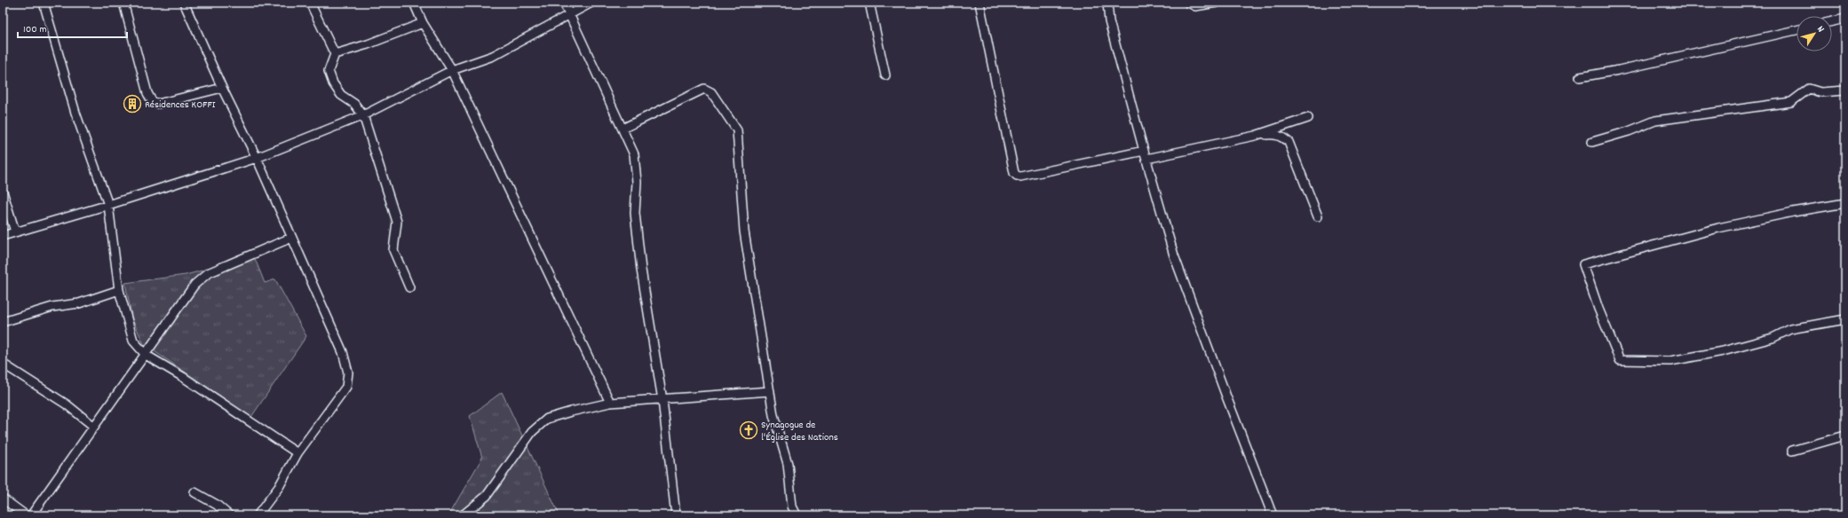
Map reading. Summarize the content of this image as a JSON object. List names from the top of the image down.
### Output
{
  "places": {
    "building": ["Résidences KOFFI"],
    "church": ["Synagogue de l'Église des Nations"]
  },
  "scale_bar": "100 m",
  "north": "top right"
}
